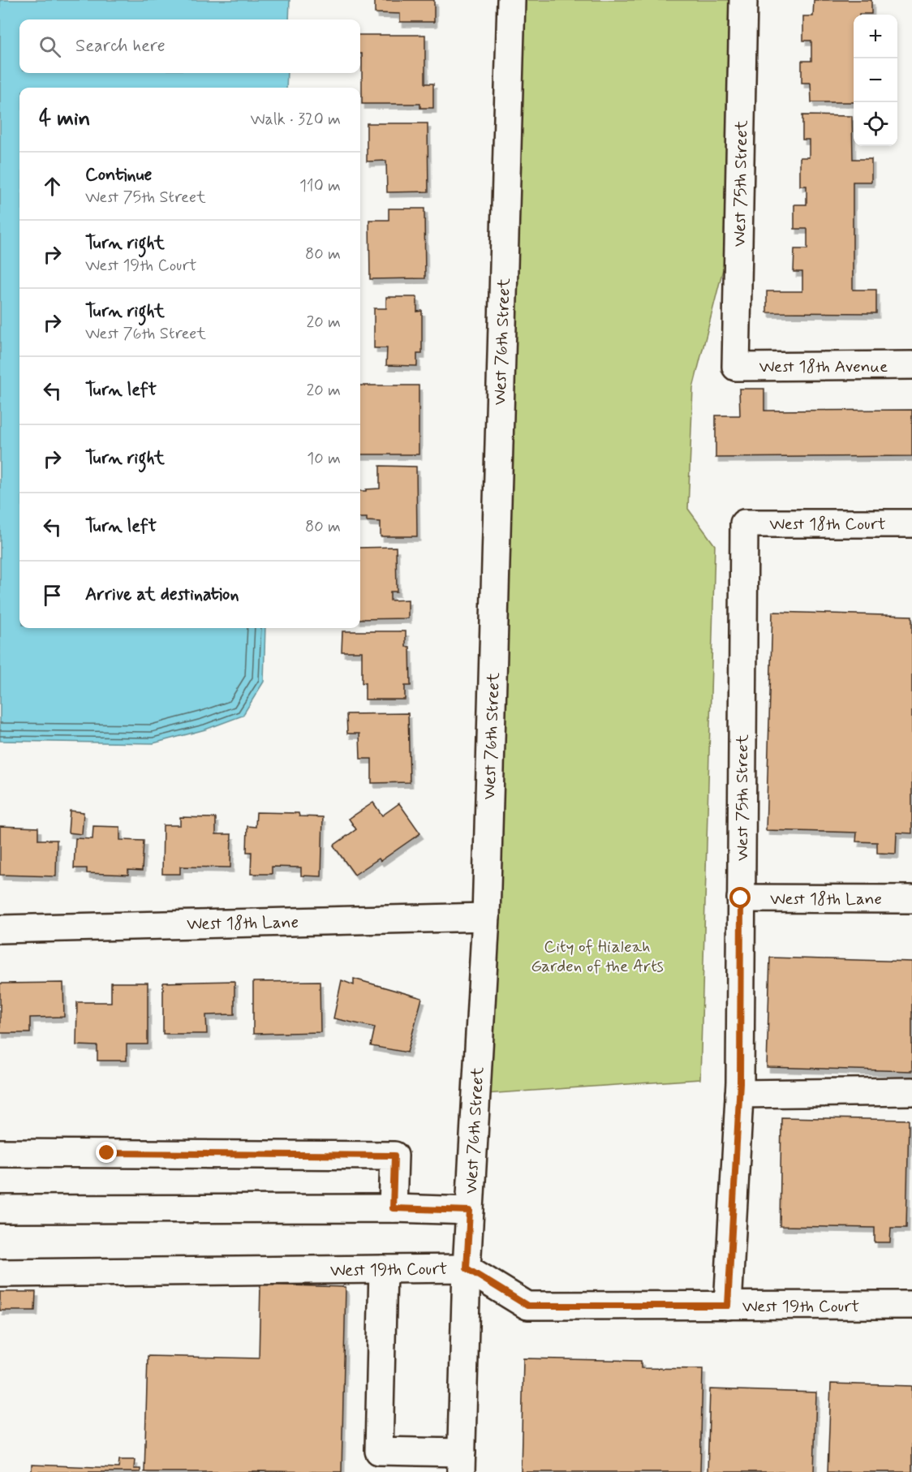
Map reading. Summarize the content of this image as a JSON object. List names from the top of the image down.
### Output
{
  "streets": {
    "street": [
      "West 75th Street",
      "West 76th Street",
      "West 18th Avenue",
      "West 18th Court",
      "West 18th Lane",
      "West 19th Court"
    ]
  },
  "crossings": [
    ["West 75th Street", "West 18th Avenue"],
    ["West 75th Street", "West 18th Court"],
    ["West 75th Street", "West 18th Lane"],
    ["West 75th Street", "West 19th Court"],
    ["West 76th Street", "West 18th Lane"],
    ["West 76th Street", "West 19th Court"]
  ],
  "parks": ["City of Hialeah Garden of the Arts"],
  "page": {
    "map_buttons": ["+", "−"],
    "search": "Search here",
    "heading": ["4 min", "Walk · 320 m"],
    "list": [
      ["Continue", "West 75th Street", "110 m"],
      ["Turn right", "West 19th Court", "80 m"],
      ["Turn right", "West 76th Street", "20 m"],
      ["Turn left", "20 m"],
      ["Turn right", "10 m"],
      ["Turn left", "80 m"],
      "Arrive at destination"
    ]
  }
}
